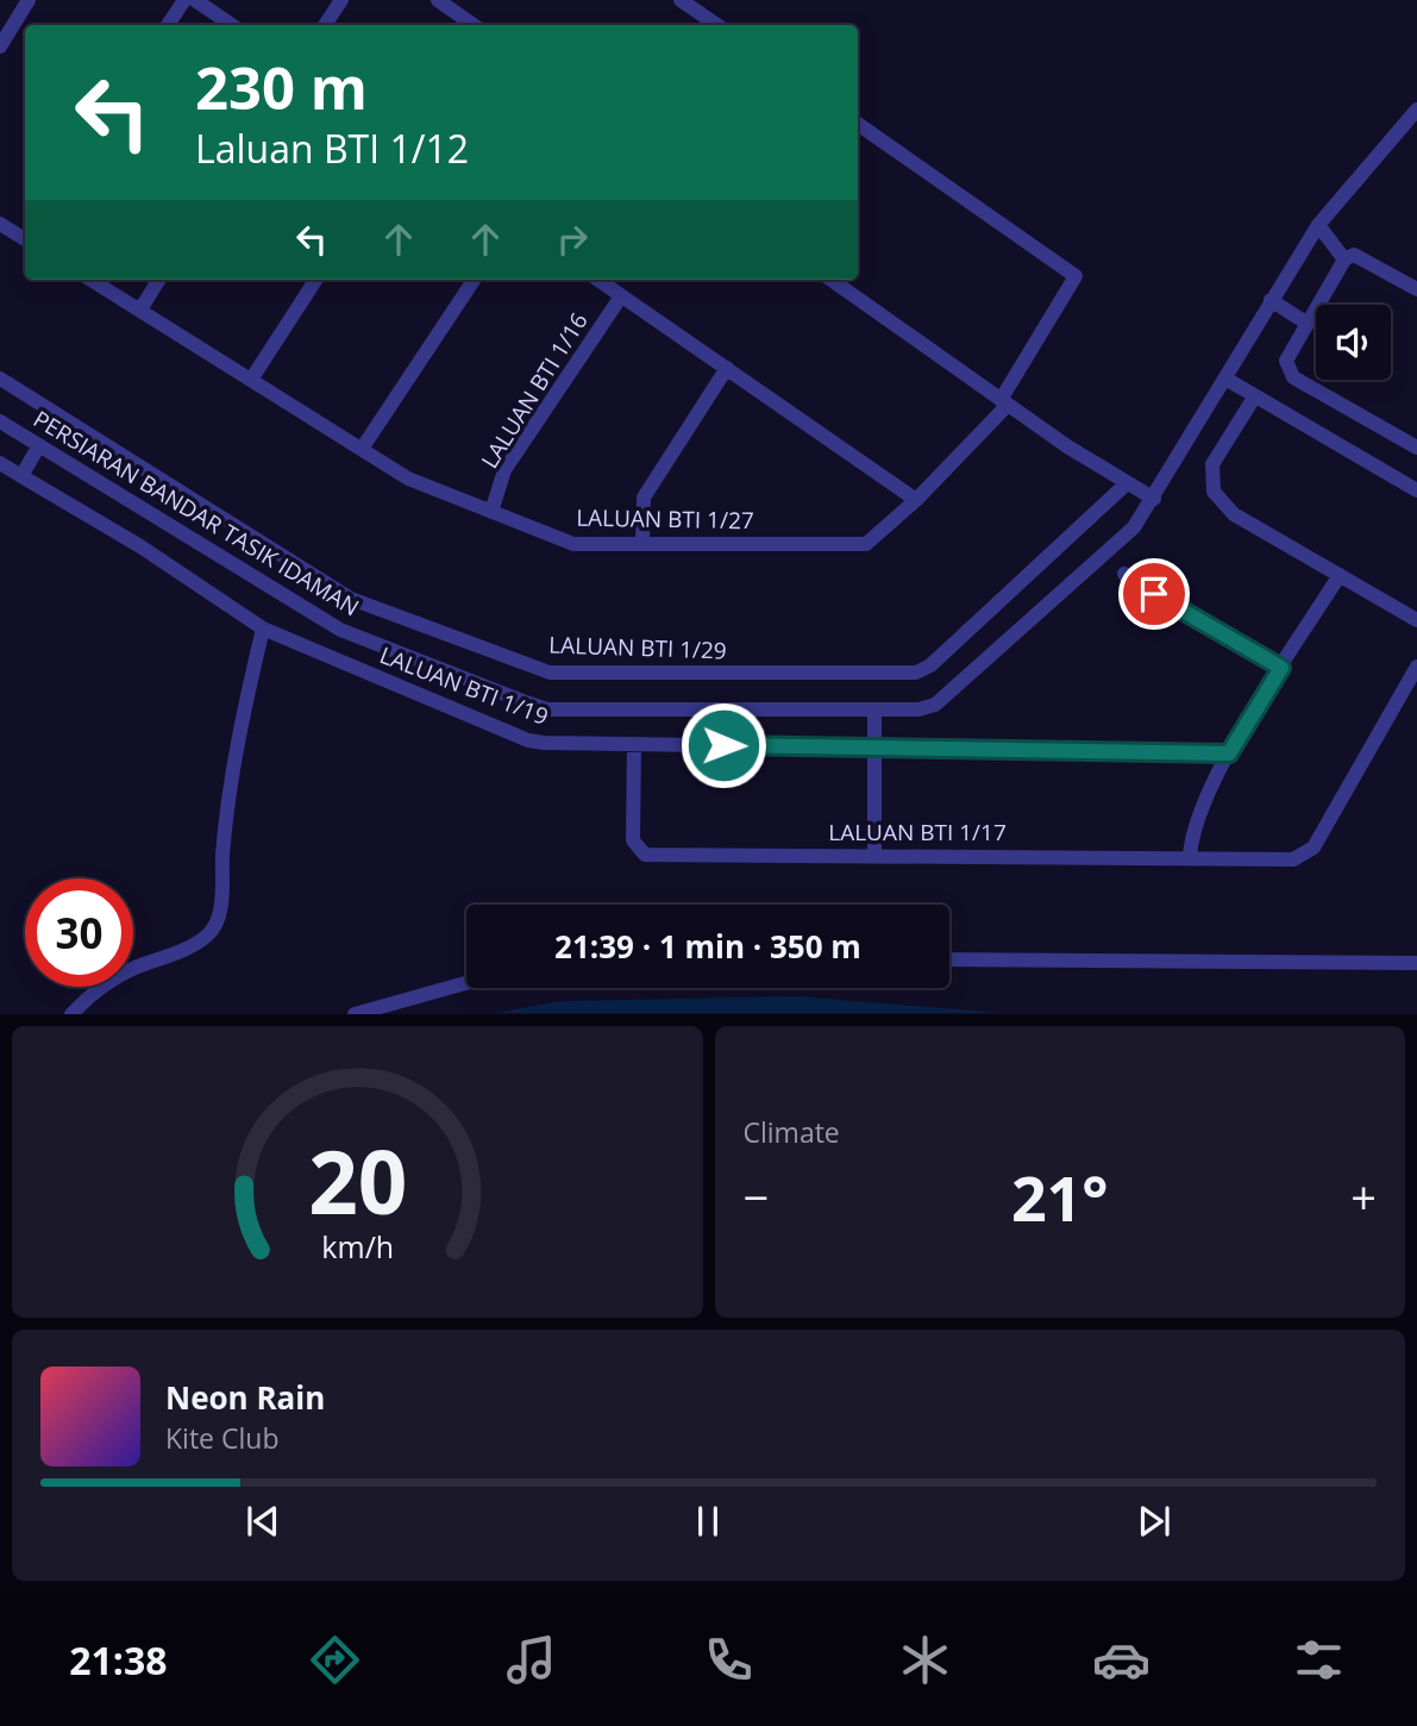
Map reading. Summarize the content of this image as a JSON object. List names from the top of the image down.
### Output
{
  "streets": {
    "street": [
      "LALUAN BTI 1/16",
      "PERSIARAN BANDAR TASIK IDAMAN",
      "LALUAN BTI 1/27",
      "LALUAN BTI 1/29",
      "LALUAN BTI 1/19",
      "LALUAN BTI 1/17"
    ]
  },
  "crossings": [
    ["LALUAN BTI 1/16", "LALUAN BTI 1/27"],
    ["LALUAN BTI 1/19", "LALUAN BTI 1/17"]
  ],
  "page": {
    "turn": ["230 m", "Laluan BTI 1/12"],
    "limit": "30",
    "trip": "21:39 · 1 min · 350 m",
    "tile": "Climate",
    "heat": ["−", "21°", "+"],
    "song": ["Neon Rain", "Kite Club"],
    "tabs": "21:38",
    "gauge": ["20", "km/h"]
  }
}
